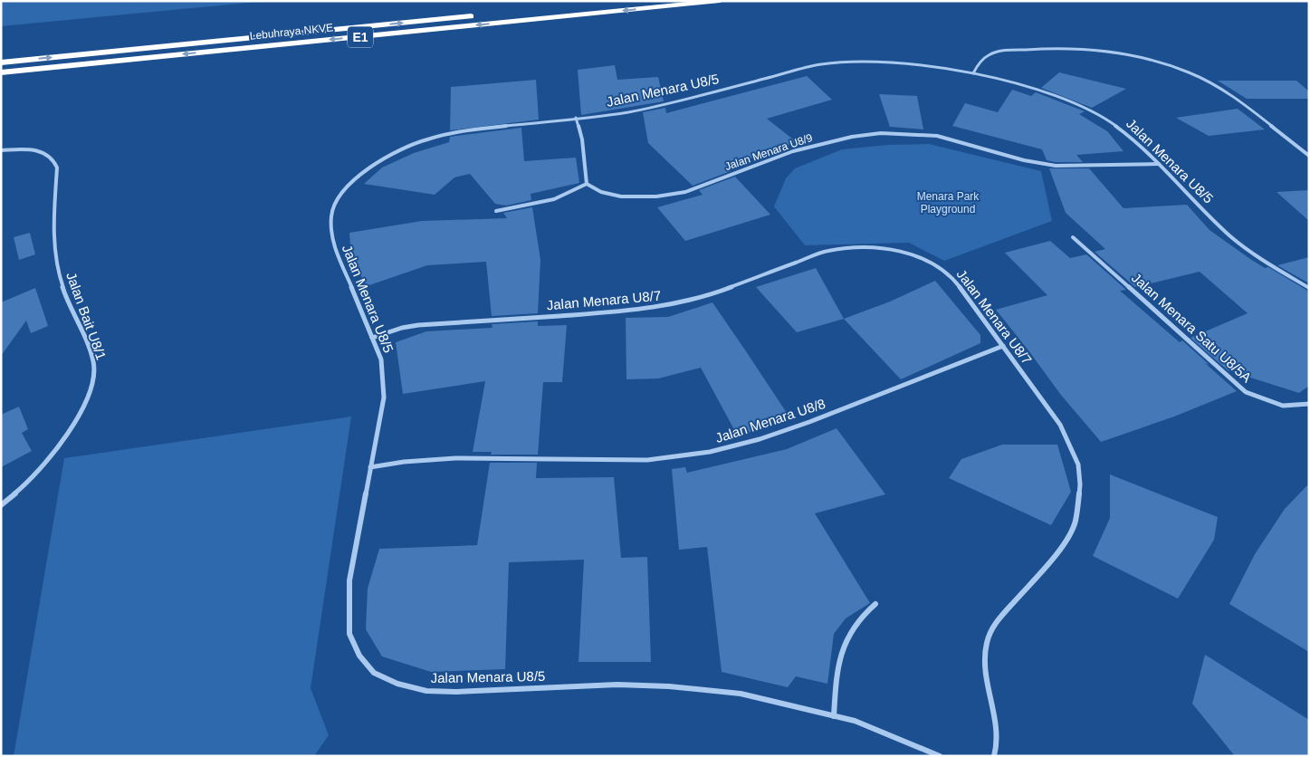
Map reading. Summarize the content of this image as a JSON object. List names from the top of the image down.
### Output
{
  "streets": {
    "highway": ["Lebuhraya NKVE", "E1"],
    "street": [
      "Jalan Menara U8/5",
      "Jalan Menara U8/9",
      "Jalan Menara U8/7",
      "Jalan Bait U8/1",
      "Jalan Menara Satu U8/5A",
      "Jalan Menara U8/8"
    ]
  },
  "crossings": [
    ["Jalan Menara U8/5", "Jalan Menara U8/9"],
    ["Jalan Menara U8/5", "Jalan Menara U8/7"],
    ["Jalan Menara U8/5", "Jalan Menara U8/8"],
    ["Jalan Menara U8/7", "Jalan Menara U8/8"]
  ],
  "parks": ["Menara Park Playground"]
}
